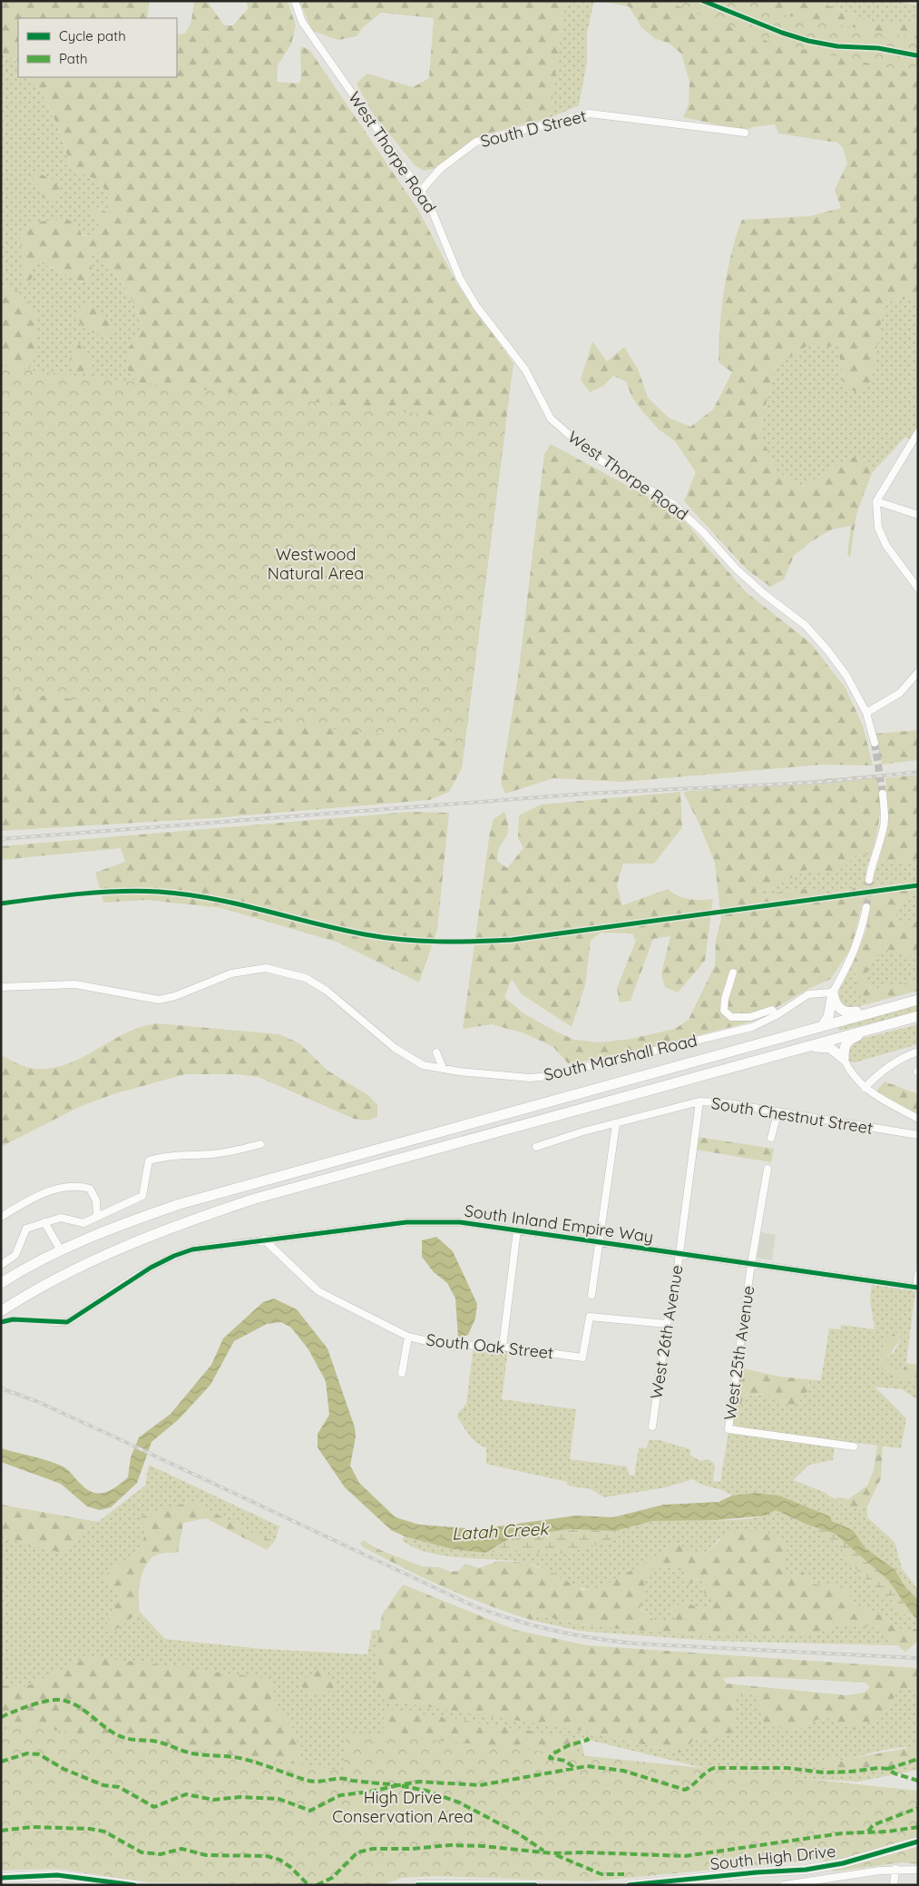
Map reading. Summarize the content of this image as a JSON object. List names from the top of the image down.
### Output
{
  "streets": {
    "main road": ["South High Drive"],
    "street": [
      "South D Street",
      "West Thorpe Road",
      "South Marshall Road",
      "South Chestnut Street",
      "South Inland Empire Way",
      "West 26th Avenue",
      "South Oak Street",
      "West 25th Avenue"
    ]
  },
  "crossings": [
    ["South D Street", "West Thorpe Road"],
    ["South Chestnut Street", "West 26th Avenue"],
    ["South Inland Empire Way", "West 26th Avenue"],
    ["South Inland Empire Way", "South Oak Street"],
    ["South Inland Empire Way", "West 25th Avenue"],
    ["West 26th Avenue", "South Oak Street"]
  ],
  "water": ["Latah Creek"],
  "parks": ["Westwood Natural Area", "High Drive Conservation Area"],
  "legend": ["Cycle path", "Path"]
}
